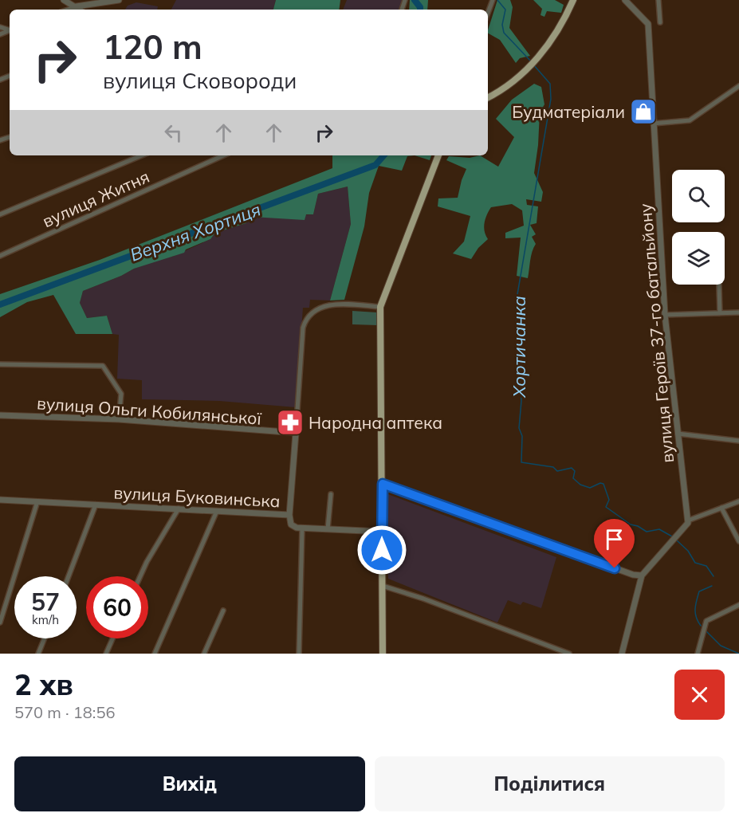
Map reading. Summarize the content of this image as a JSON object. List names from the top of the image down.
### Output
{
  "streets": {
    "street": [
      "вулиця Житня",
      "вулиця Героїв 37-го батальйону",
      "вулиця Ольги Кобилянської",
      "вулиця Буковинська"
    ]
  },
  "water": ["Верхня Хортиця", "Хортичанка"],
  "places": {
    "shop": ["Будматеріали"],
    "pharmacy": ["Народна аптека"]
  },
  "page": {
    "turn": ["120 m", "вулиця Сковороди"],
    "speed": "57 km/h",
    "limit": "60",
    "heading": ["2 хв", "570 m · 18:56"],
    "buttons": ["Вихід", "Поділитися"]
  }
}
